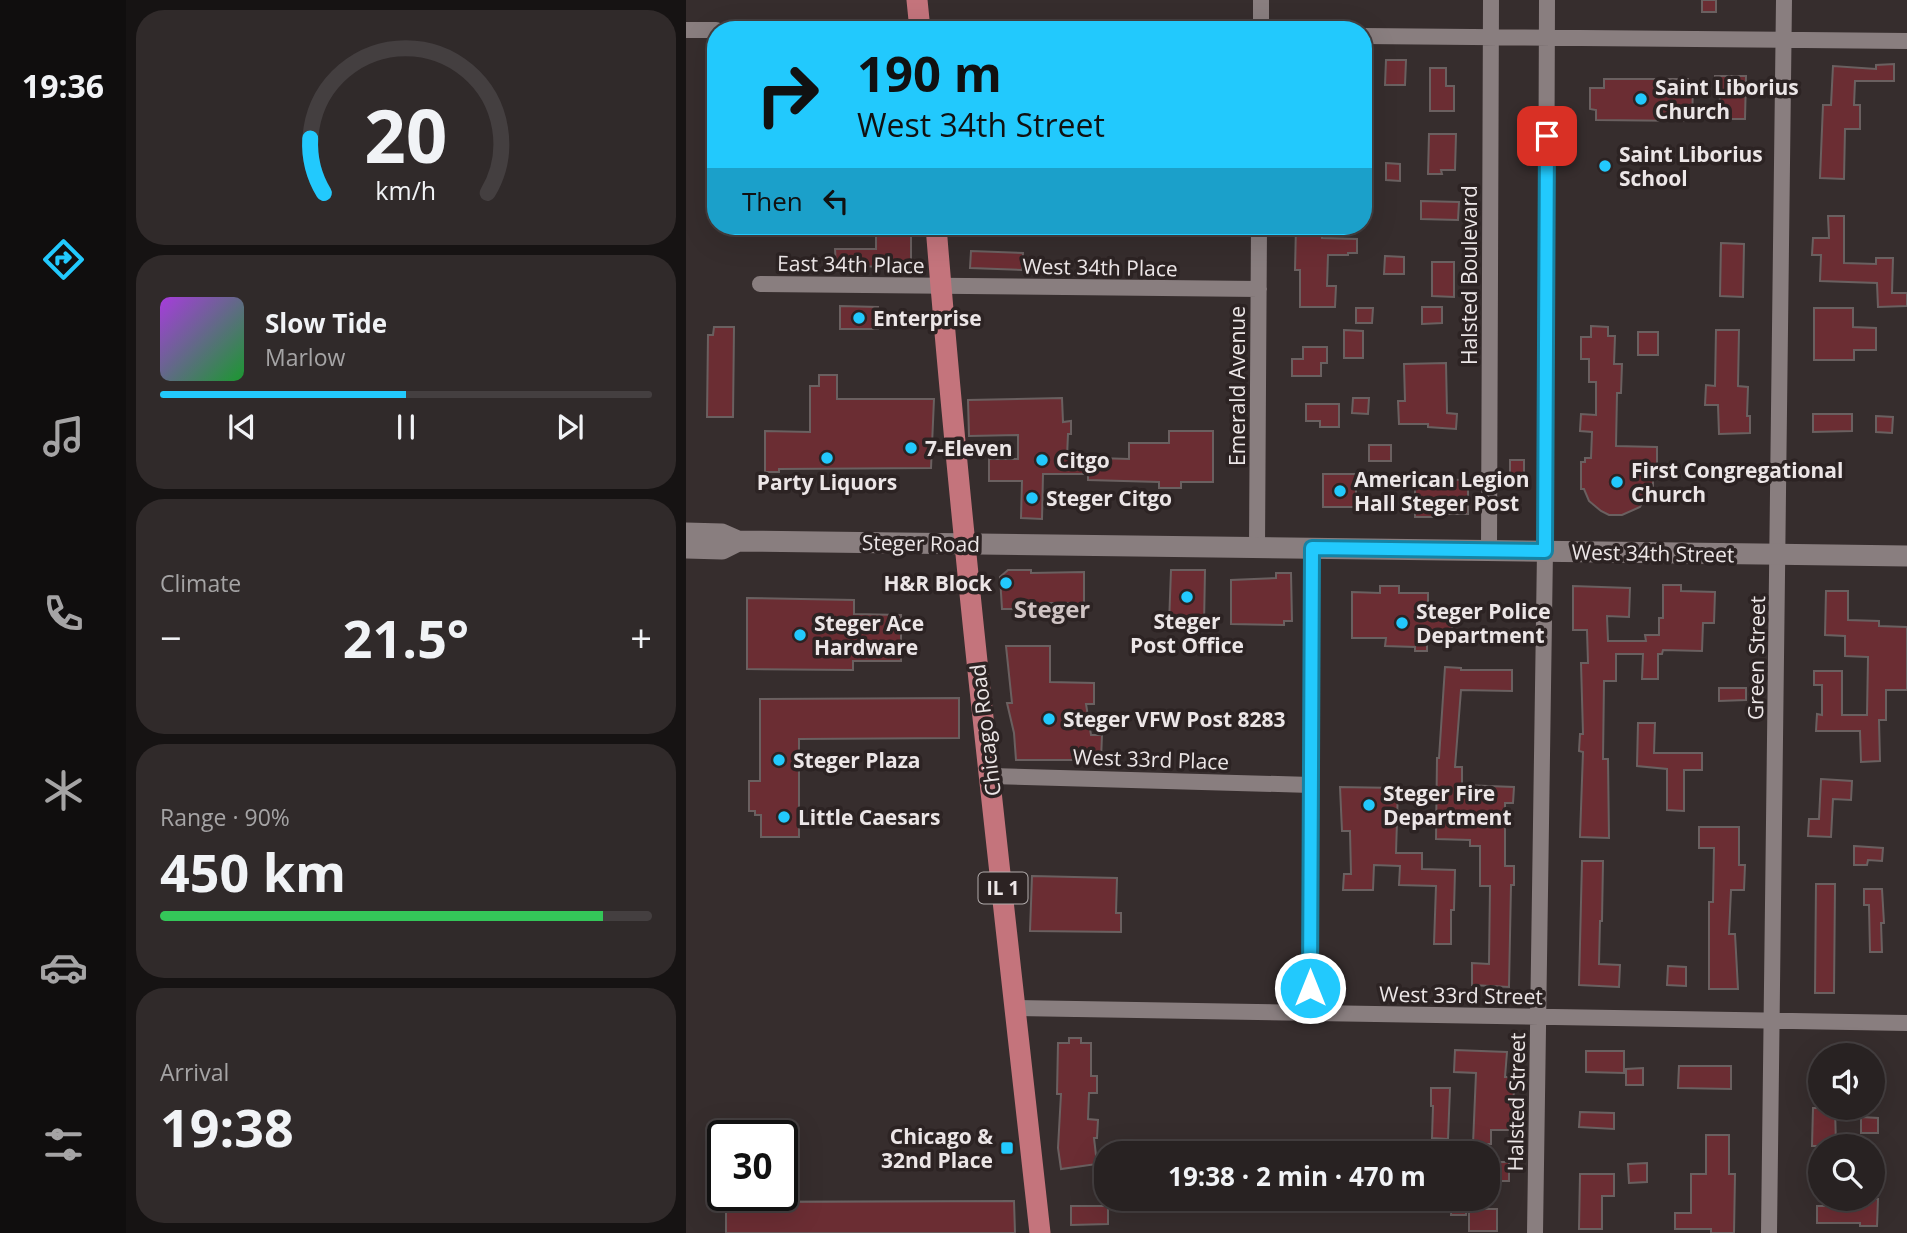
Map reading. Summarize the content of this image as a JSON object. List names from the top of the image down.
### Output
{
  "streets": {
    "main road": ["Chicago Road", "IL 1"],
    "street": [
      "East 34th Place",
      "West 34th Place",
      "Halsted Boulevard",
      "Emerald Avenue",
      "Steger Road",
      "West 34th Street",
      "Green Street",
      "West 33rd Place",
      "West 33rd Street",
      "Halsted Street"
    ]
  },
  "crossings": [
    ["East 34th Place", "West 34th Place"],
    ["East 34th Place", "Chicago Road"],
    ["West 34th Place", "Emerald Avenue"],
    ["West 34th Place", "Chicago Road"],
    ["Halsted Boulevard", "West 34th Street"],
    ["Emerald Avenue", "West 34th Street"],
    ["Steger Road", "West 34th Street"],
    ["Steger Road", "Chicago Road"],
    ["West 34th Street", "Green Street"],
    ["West 34th Street", "Halsted Street"],
    ["Green Street", "West 33rd Street"],
    ["Chicago Road", "West 33rd Place"],
    ["Chicago Road", "West 33rd Street"],
    ["West 33rd Street", "Halsted Street"]
  ],
  "districts": ["Steger"],
  "places": {
    "other": [
      "Saint Liborius Church",
      "Saint Liborius School",
      "Enterprise",
      "7-Eleven",
      "Party Liquors",
      "Citgo",
      "First Congregational Church",
      "American Legion Hall Steger Post",
      "Steger Citgo",
      "H&R Block",
      "Steger Post Office",
      "Steger Police Department",
      "Steger Ace Hardware",
      "Steger VFW Post 8283",
      "Steger Plaza",
      "Steger Fire Department",
      "Little Caesars"
    ],
    "transit": ["Chicago & 32nd Place"]
  },
  "page": {
    "tabs": "19:36",
    "turn": ["190 m", "West 34th Street"],
    "then": "Then",
    "song": ["Slow Tide", "Marlow"],
    "tile": [
      "Climate",
      ["Range · 90%", "450 km"],
      ["Arrival", "19:38"]
    ],
    "heat": ["−", "21.5°", "+"],
    "limit": "30",
    "trip": "19:38 · 2 min · 470 m",
    "gauge": ["20", "km/h"]
  }
}
